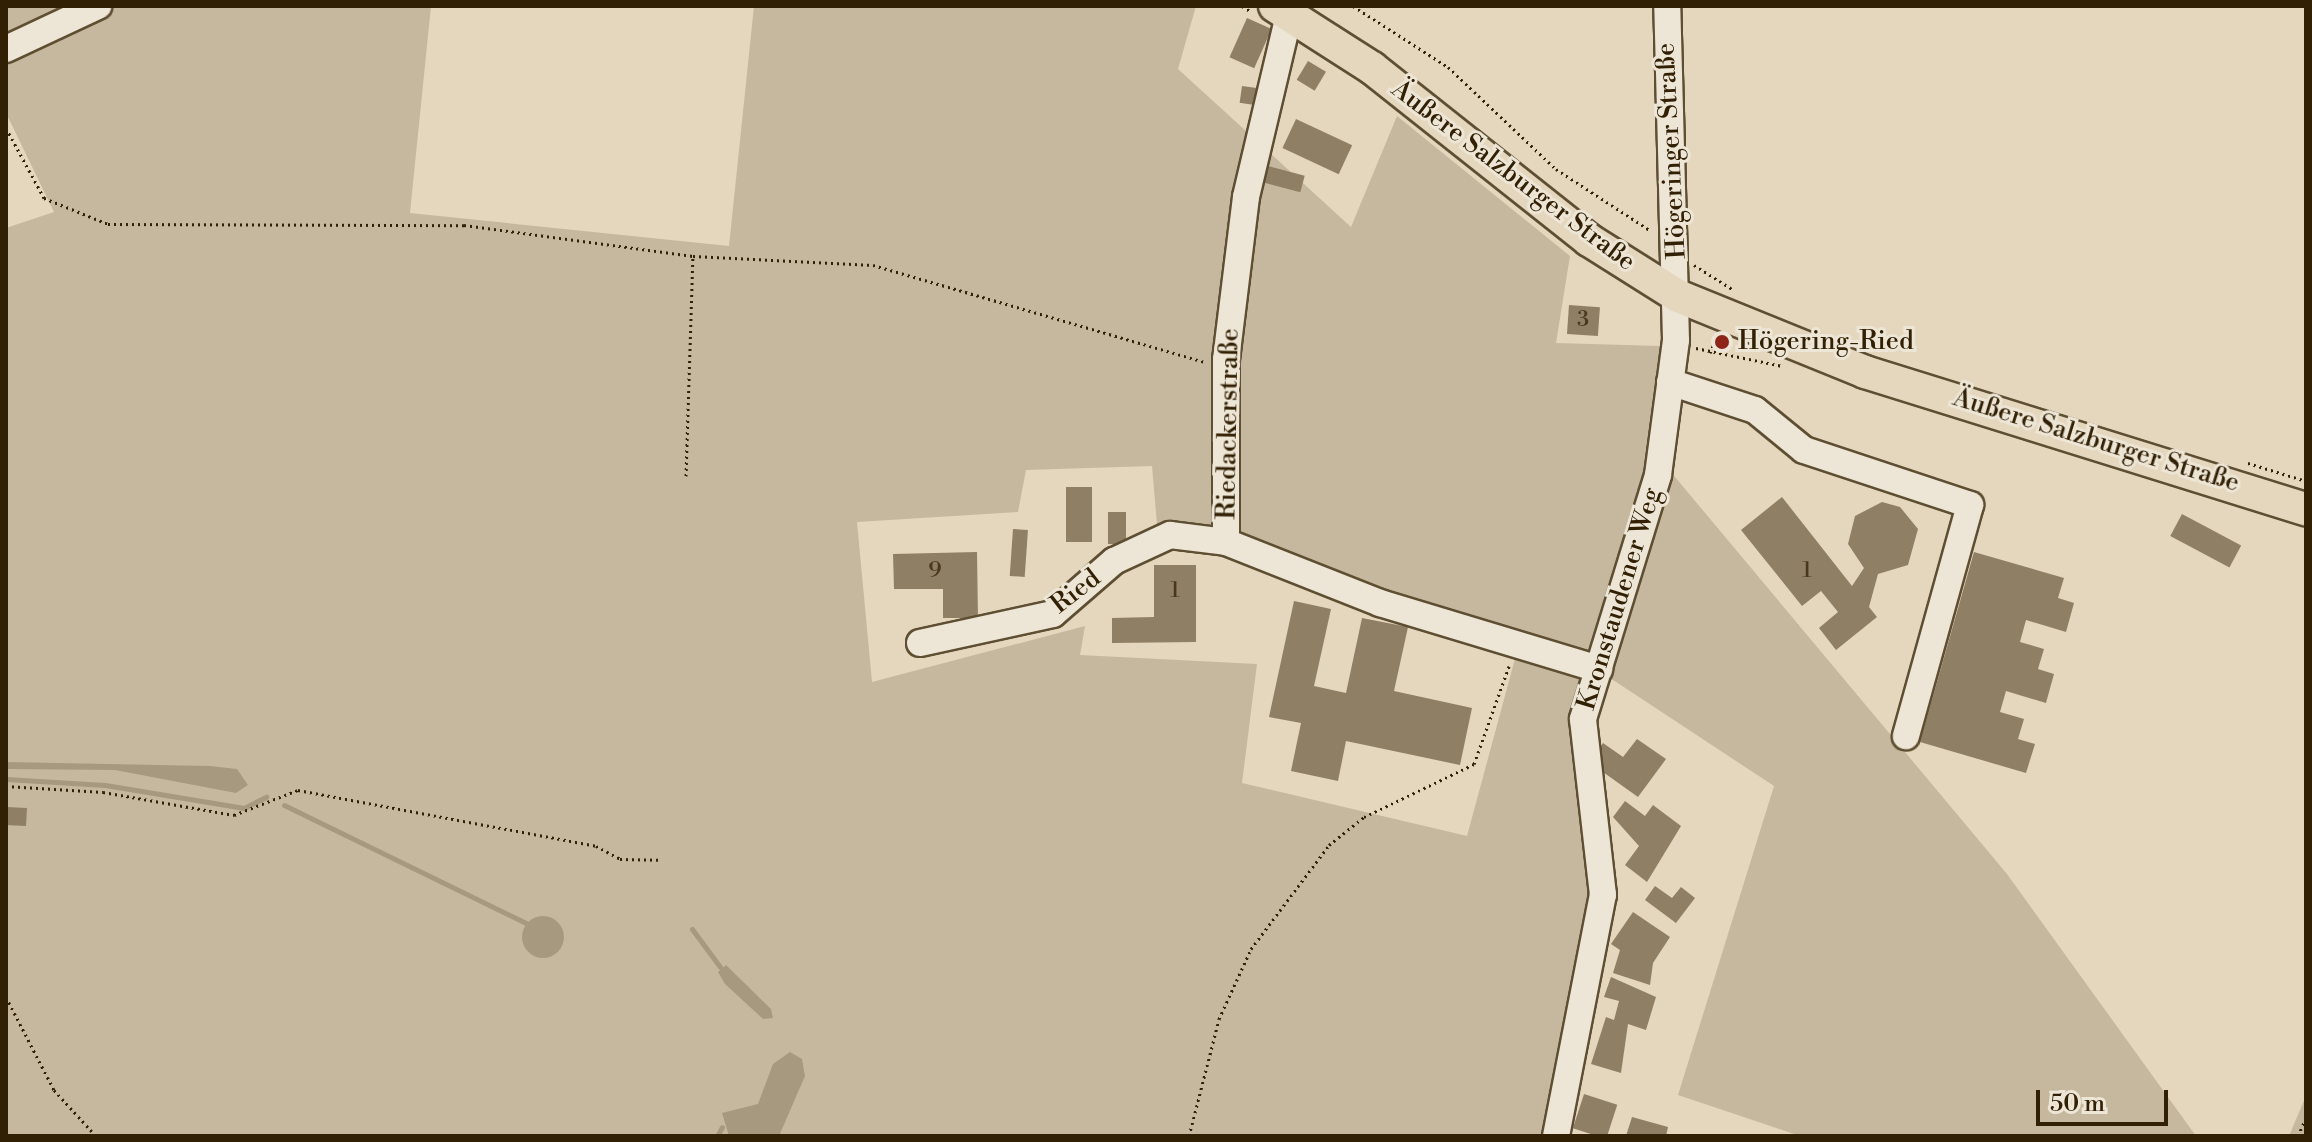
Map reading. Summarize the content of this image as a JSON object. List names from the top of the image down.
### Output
{
  "streets": {
    "main road": ["Äußere Salzburger Straße"],
    "street": [
      "Högeringer Straße",
      "Riedackerstraße",
      "Ried",
      "Kronstaudener Weg"
    ]
  },
  "crossings": [
    ["Högeringer Straße", "Äußere Salzburger Straße"],
    ["Högeringer Straße", "Kronstaudener Weg"],
    ["Äußere Salzburger Straße", "Riedackerstraße"],
    ["Äußere Salzburger Straße", "Kronstaudener Weg"],
    ["Riedackerstraße", "Ried"],
    ["Riedackerstraße", "Kronstaudener Weg"]
  ],
  "places": ["Högering-Ried"],
  "house_numbers": [
    "3",
    "9",
    "1",
    "1"
  ],
  "scale_bar": "50 m"
}
